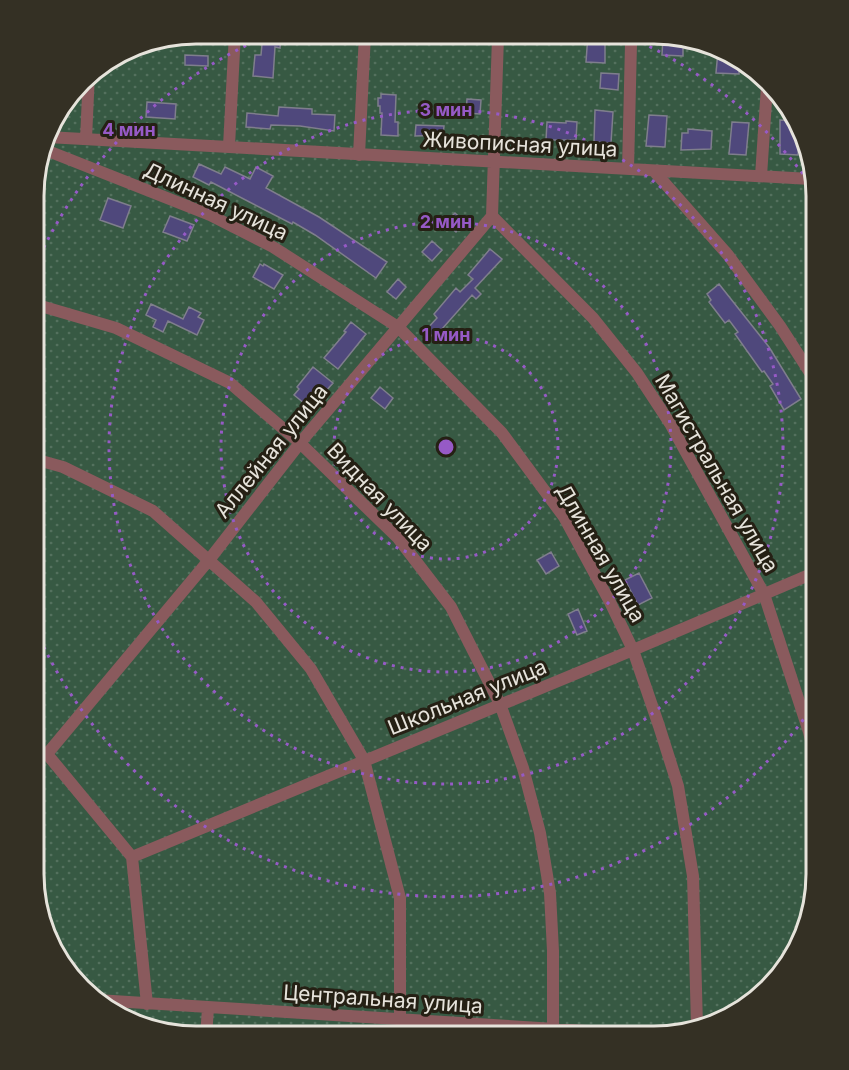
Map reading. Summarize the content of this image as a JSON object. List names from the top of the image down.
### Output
{
  "streets": {
    "street": [
      "Живописная улица",
      "Длинная улица",
      "Аллейная улица",
      "Магистральная улица",
      "Видная улица",
      "Школьная улица",
      "Центральная улица"
    ]
  },
  "crossings": [
    ["Длинная улица", "Аллейная улица"],
    ["Длинная улица", "Школьная улица"],
    ["Аллейная улица", "Магистральная улица"],
    ["Аллейная улица", "Видная улица"],
    ["Магистральная улица", "Школьная улица"],
    ["Видная улица", "Школьная улица"]
  ],
  "rings": [
    "3 мин",
    "4 мин",
    "2 мин",
    "1 мин"
  ]
}
